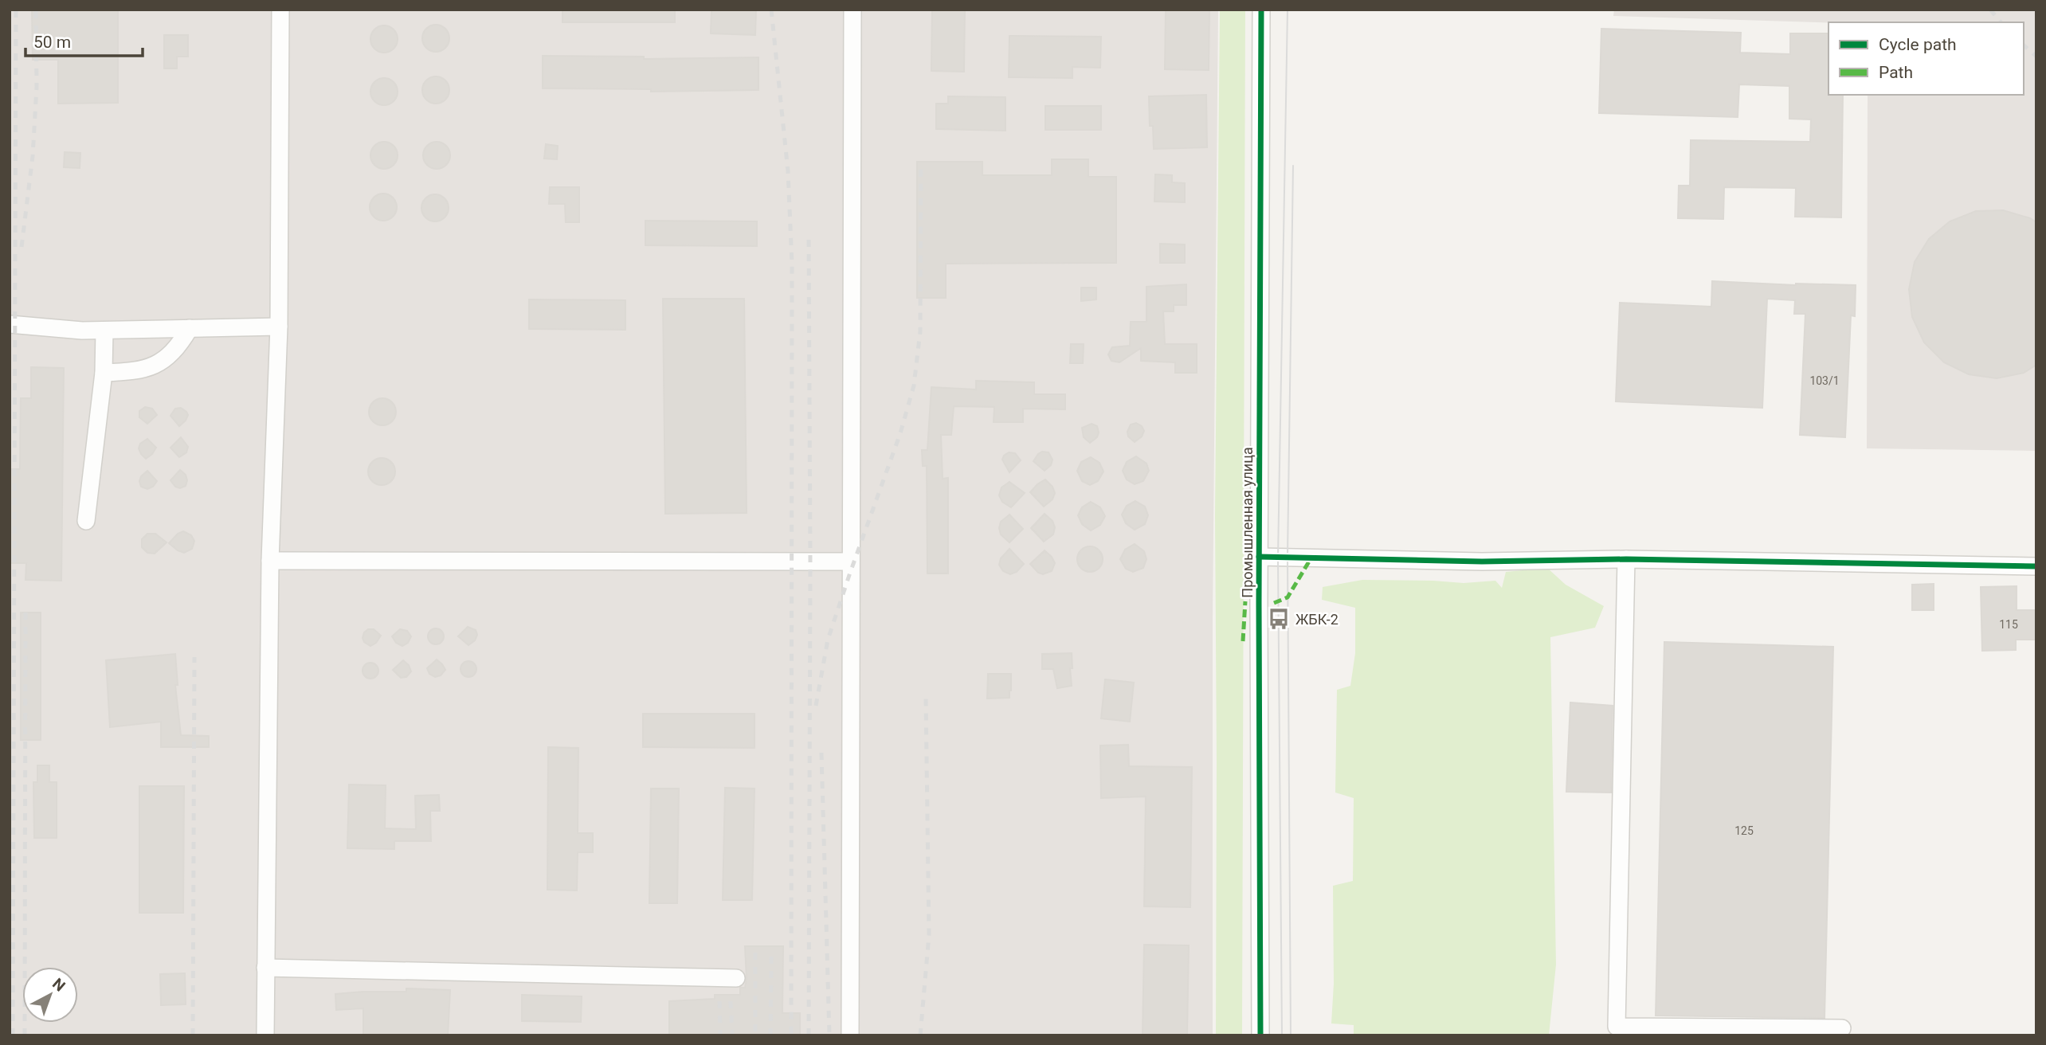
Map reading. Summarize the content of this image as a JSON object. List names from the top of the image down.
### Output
{
  "streets": {
    "street": ["Промышленная улица"]
  },
  "places": {
    "bus stop": ["ЖБК-2"]
  },
  "house_numbers": ["103/1", "115", "125"],
  "legend": ["Cycle path", "Path"],
  "scale_bar": "50 m",
  "north": "top right"
}
